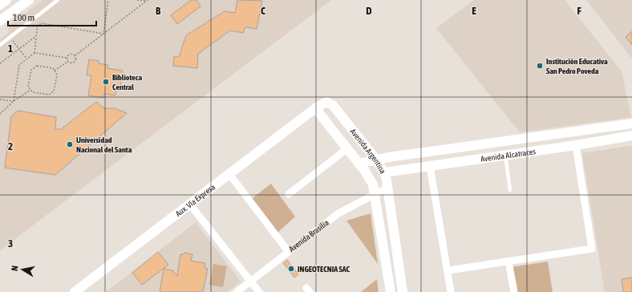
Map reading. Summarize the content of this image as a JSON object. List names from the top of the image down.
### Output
{
  "streets": {
    "main road": ["Avenida Argentina", "Avenida Alcatraces", "Aux. Vía Expresa"],
    "street": ["Avenida Brasilia"]
  },
  "crossings": [
    ["Avenida Argentina", "Avenida Alcatraces"],
    ["Avenida Argentina", "Aux. Vía Expresa"],
    ["Avenida Argentina", "Avenida Brasilia"]
  ],
  "places": [
    "Institución Educativa San Pedro Poveda",
    "Biblioteca Central",
    "Universidad Nacional del Santa",
    "INGEOTECNIA SAC"
  ],
  "scale_bar": "100 m",
  "north": "left",
  "grid": {
    "columns": [
      "B",
      "C",
      "D",
      "E",
      "F"
    ],
    "rows": ["1", "2", "3"]
  }
}
